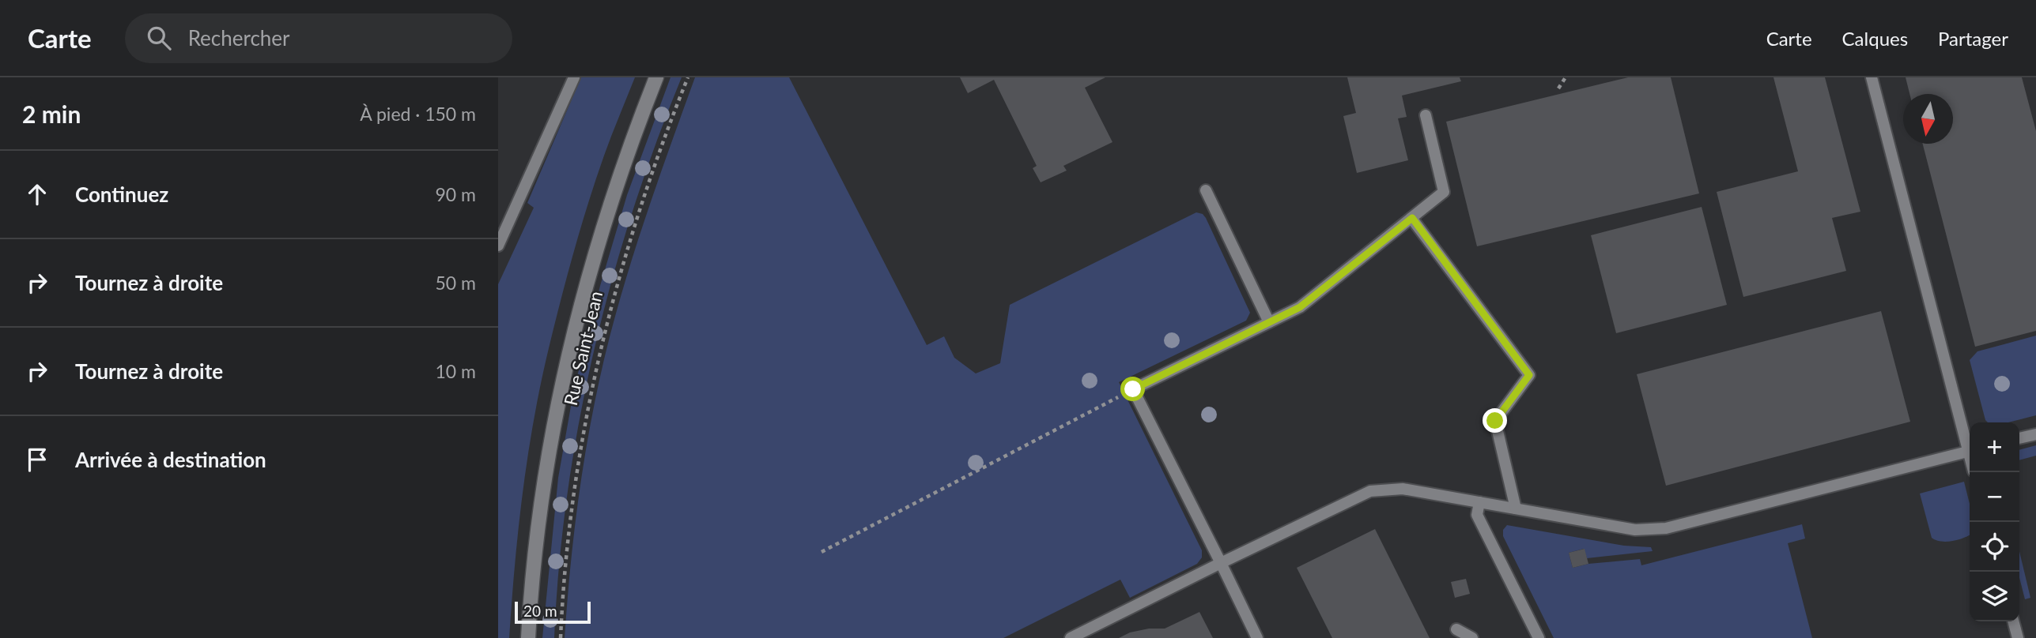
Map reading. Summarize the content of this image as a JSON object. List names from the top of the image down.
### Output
{
  "streets": {
    "street": ["Rue Saint-Jean"]
  },
  "scale_bar": "20 m",
  "north": "bottom",
  "page": {
    "header": "Carte",
    "search": "Rechercher",
    "nav": ["Carte", "Calques", "Partager"],
    "heading": ["2 min", "À pied · 150 m"],
    "list": [
      ["Continuez", "90 m"],
      ["Tournez à droite", "50 m"],
      ["Tournez à droite", "10 m"],
      "Arrivée à destination"
    ],
    "map_buttons": ["+", "−"],
    "scale": "20 m"
  }
}
